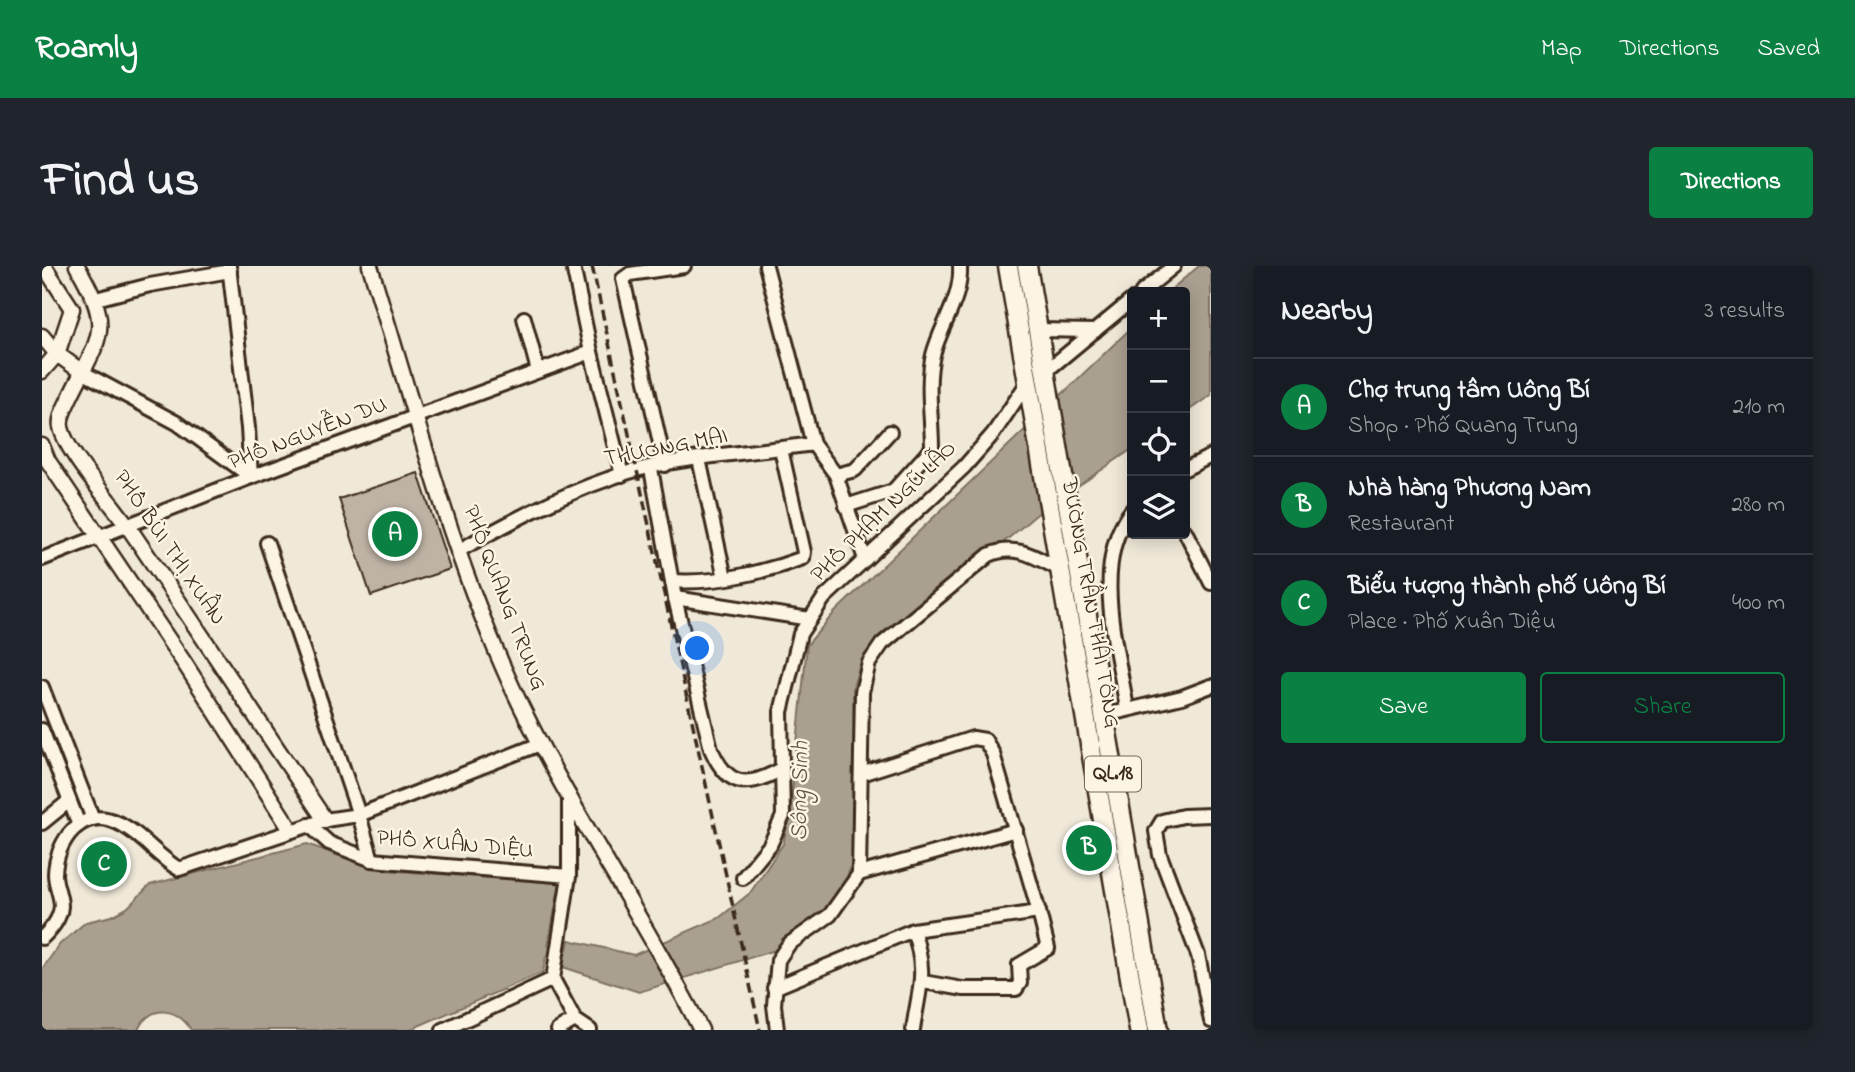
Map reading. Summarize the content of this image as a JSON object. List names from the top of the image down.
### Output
{
  "streets": {
    "highway": ["ĐƯỜNG TRẦN THÁI TÔNG", "QL.18"],
    "main road": ["PHỐ BÙI THỊ XUÂN", "PHỐ QUANG TRUNG"],
    "street": [
      "PHỐ NGUYỄN DU",
      "THƯƠNG MẠI",
      "PHỐ PHẠM NGŨ LÃO",
      "PHỐ XUÂN DIỆU"
    ]
  },
  "crossings": [
    ["PHỐ NGUYỄN DU", "PHỐ BÙI THỊ XUÂN"],
    ["PHỐ NGUYỄN DU", "PHỐ QUANG TRUNG"],
    ["THƯƠNG MẠI", "PHỐ QUANG TRUNG"],
    ["PHỐ PHẠM NGŨ LÃO", "ĐƯỜNG TRẦN THÁI TÔNG"],
    ["PHỐ BÙI THỊ XUÂN", "PHỐ XUÂN DIỆU"]
  ],
  "water": ["Sông Sinh"],
  "page": {
    "header": "Roamly",
    "nav": ["Map", "Directions", "Saved"],
    "title": "Find us",
    "buttons": [
      "Directions",
      ["Save", "Share"]
    ],
    "heading": ["Nearby", "3 results"],
    "map_buttons": ["+", "−"],
    "list": [
      {
        "mark": "A",
        "name": "Chợ trung tâm Uông Bí",
        "note": "Shop · Phố Quang Trung",
        "value": "210 m"
      },
      {
        "mark": "B",
        "name": "Nhà hàng Phương Nam",
        "note": "Restaurant",
        "value": "280 m"
      },
      {
        "mark": "C",
        "name": "Biểu tượng thành phố Uông Bí",
        "note": "Place · Phố Xuân Diệu",
        "value": "400 m"
      }
    ],
    "pins": ["A", "B", "C"]
  }
}
